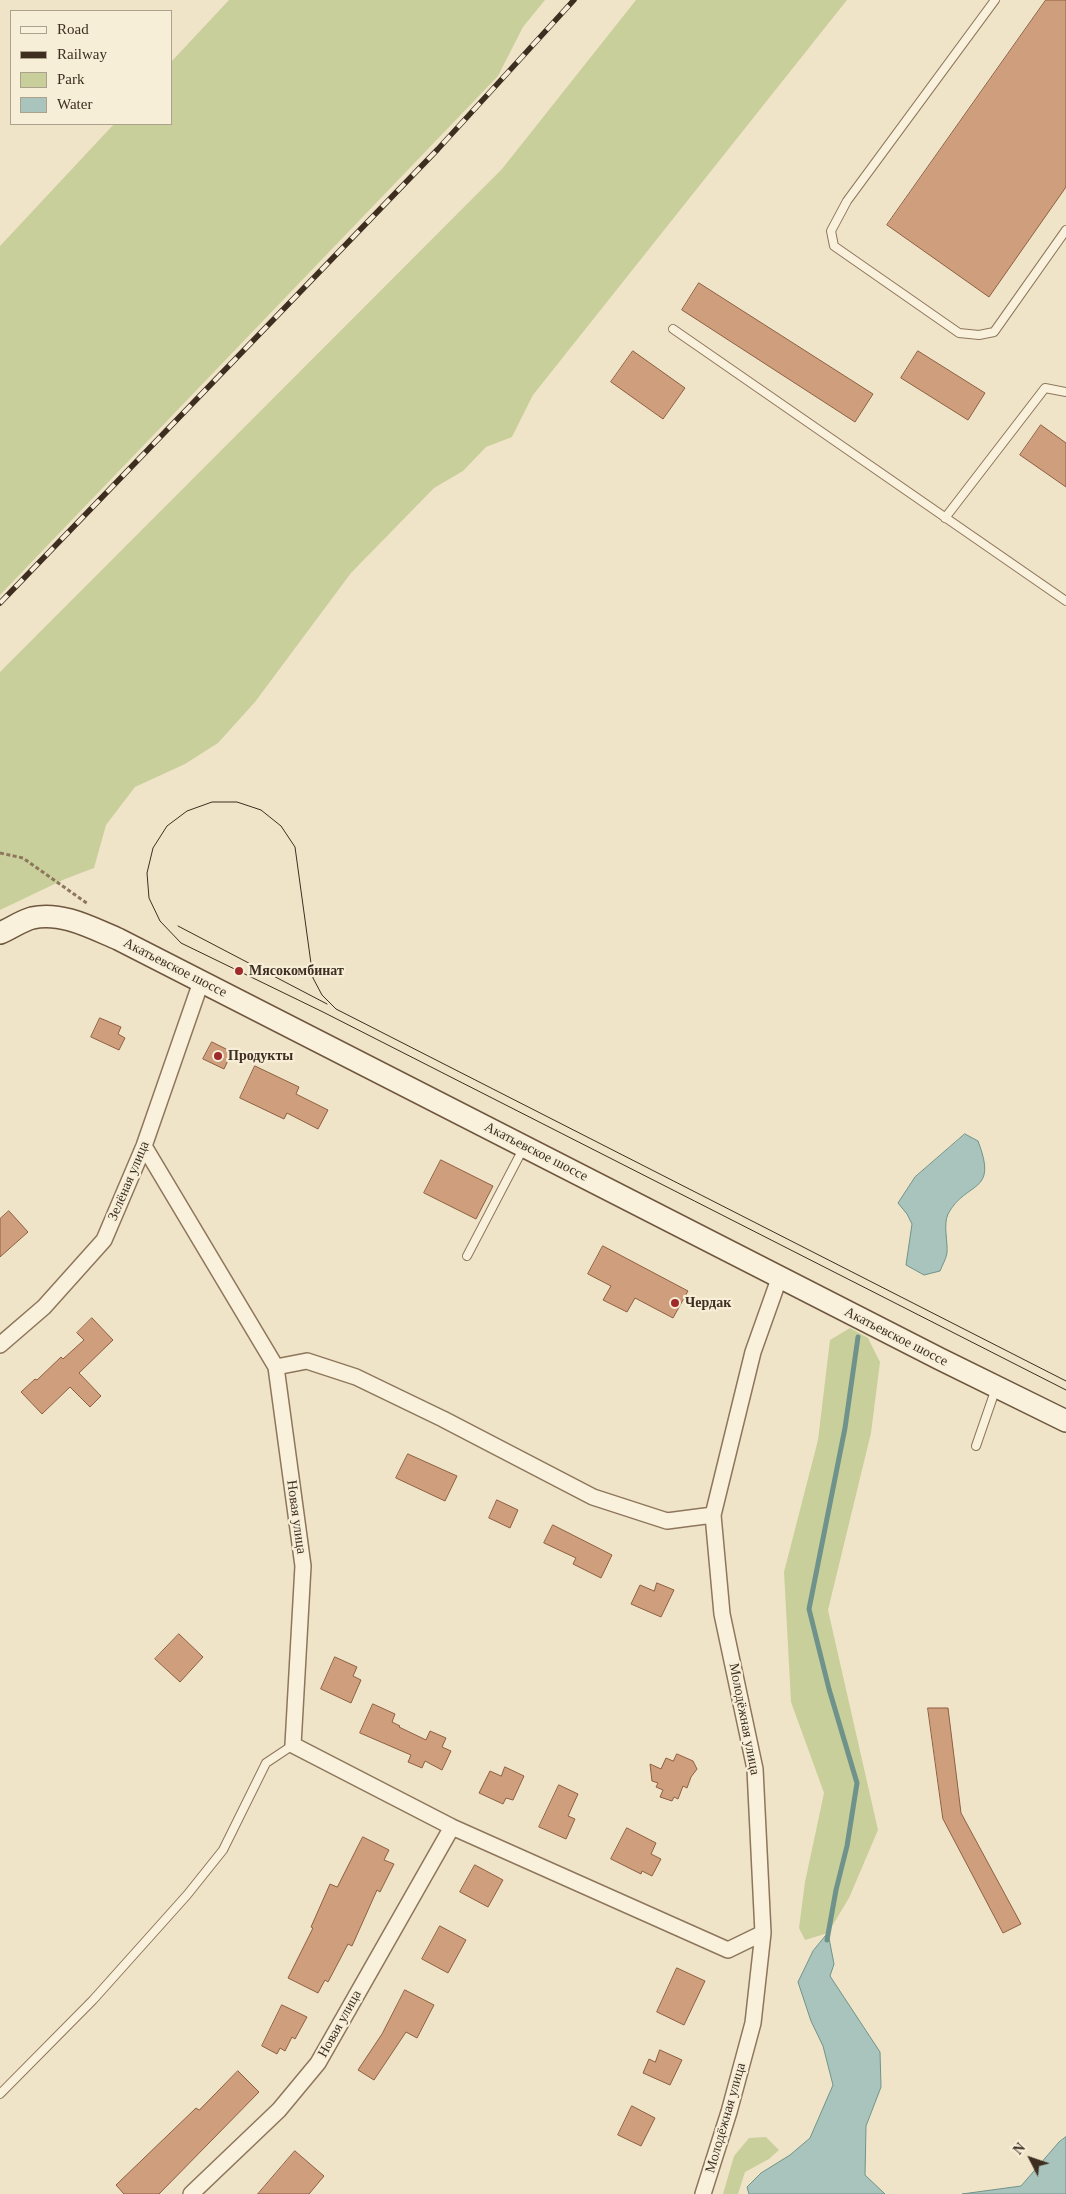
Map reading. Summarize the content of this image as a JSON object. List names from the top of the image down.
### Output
{
  "streets": {
    "main road": ["Акатьевское шоссе"],
    "street": ["Зелёная улица", "Новая улица", "Молодёжная улица"]
  },
  "crossings": [
    ["Акатьевское шоссе", "Зелёная улица"],
    ["Акатьевское шоссе", "Молодёжная улица"],
    ["Зелёная улица", "Новая улица"]
  ],
  "places": ["Мясокомбинат", "Продукты", "Чердак"],
  "legend": [
    "Road",
    "Railway",
    "Park",
    "Water"
  ],
  "north": "top left"
}
